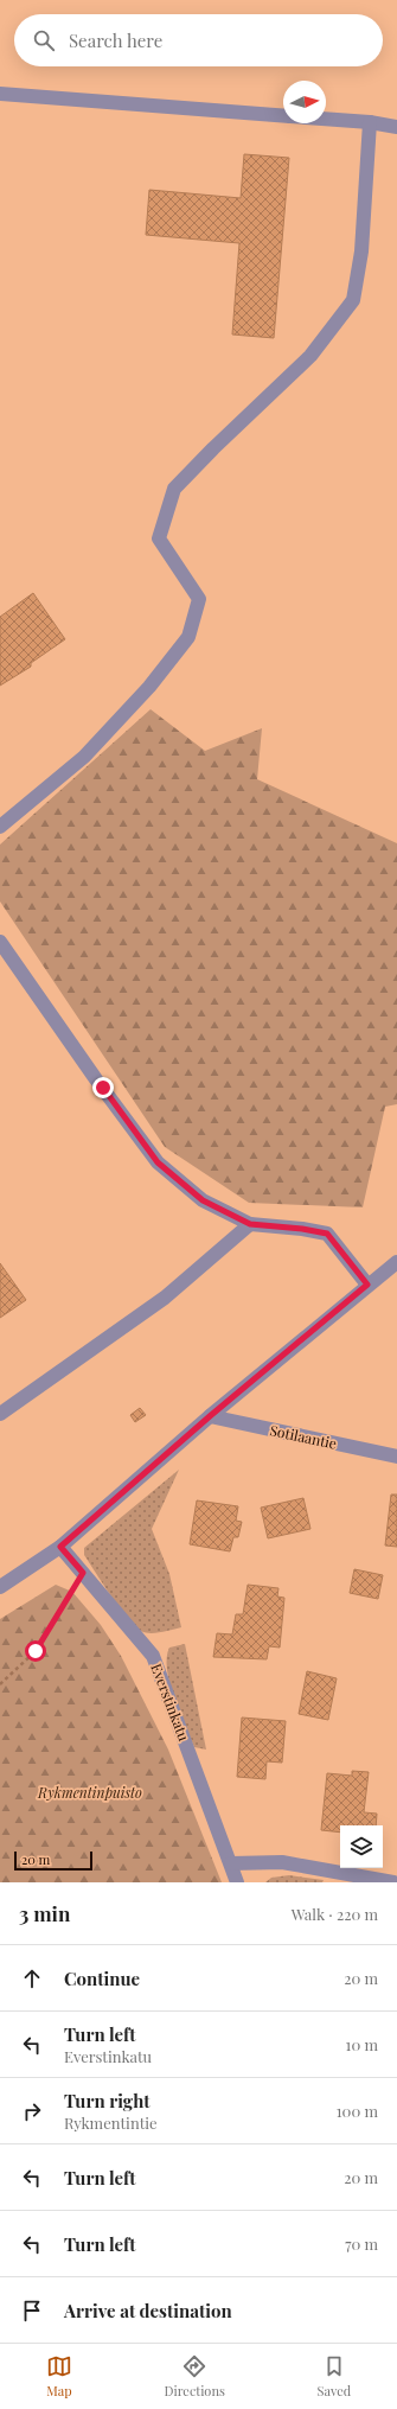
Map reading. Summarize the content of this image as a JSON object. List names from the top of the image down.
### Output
{
  "streets": {
    "street": ["Sotilaantie", "Everstinkatu"]
  },
  "parks": ["Rykmentinpuisto"],
  "scale_bar": "20 m",
  "north": "right",
  "page": {
    "search": "Search here",
    "scale": "20 m",
    "heading": ["3 min", "Walk · 220 m"],
    "list": [
      ["Continue", "20 m"],
      ["Turn left", "Everstinkatu", "10 m"],
      ["Turn right", "Rykmentintie", "100 m"],
      ["Turn left", "20 m"],
      ["Turn left", "70 m"],
      "Arrive at destination"
    ],
    "nav": ["Map", "Directions", "Saved"]
  }
}
